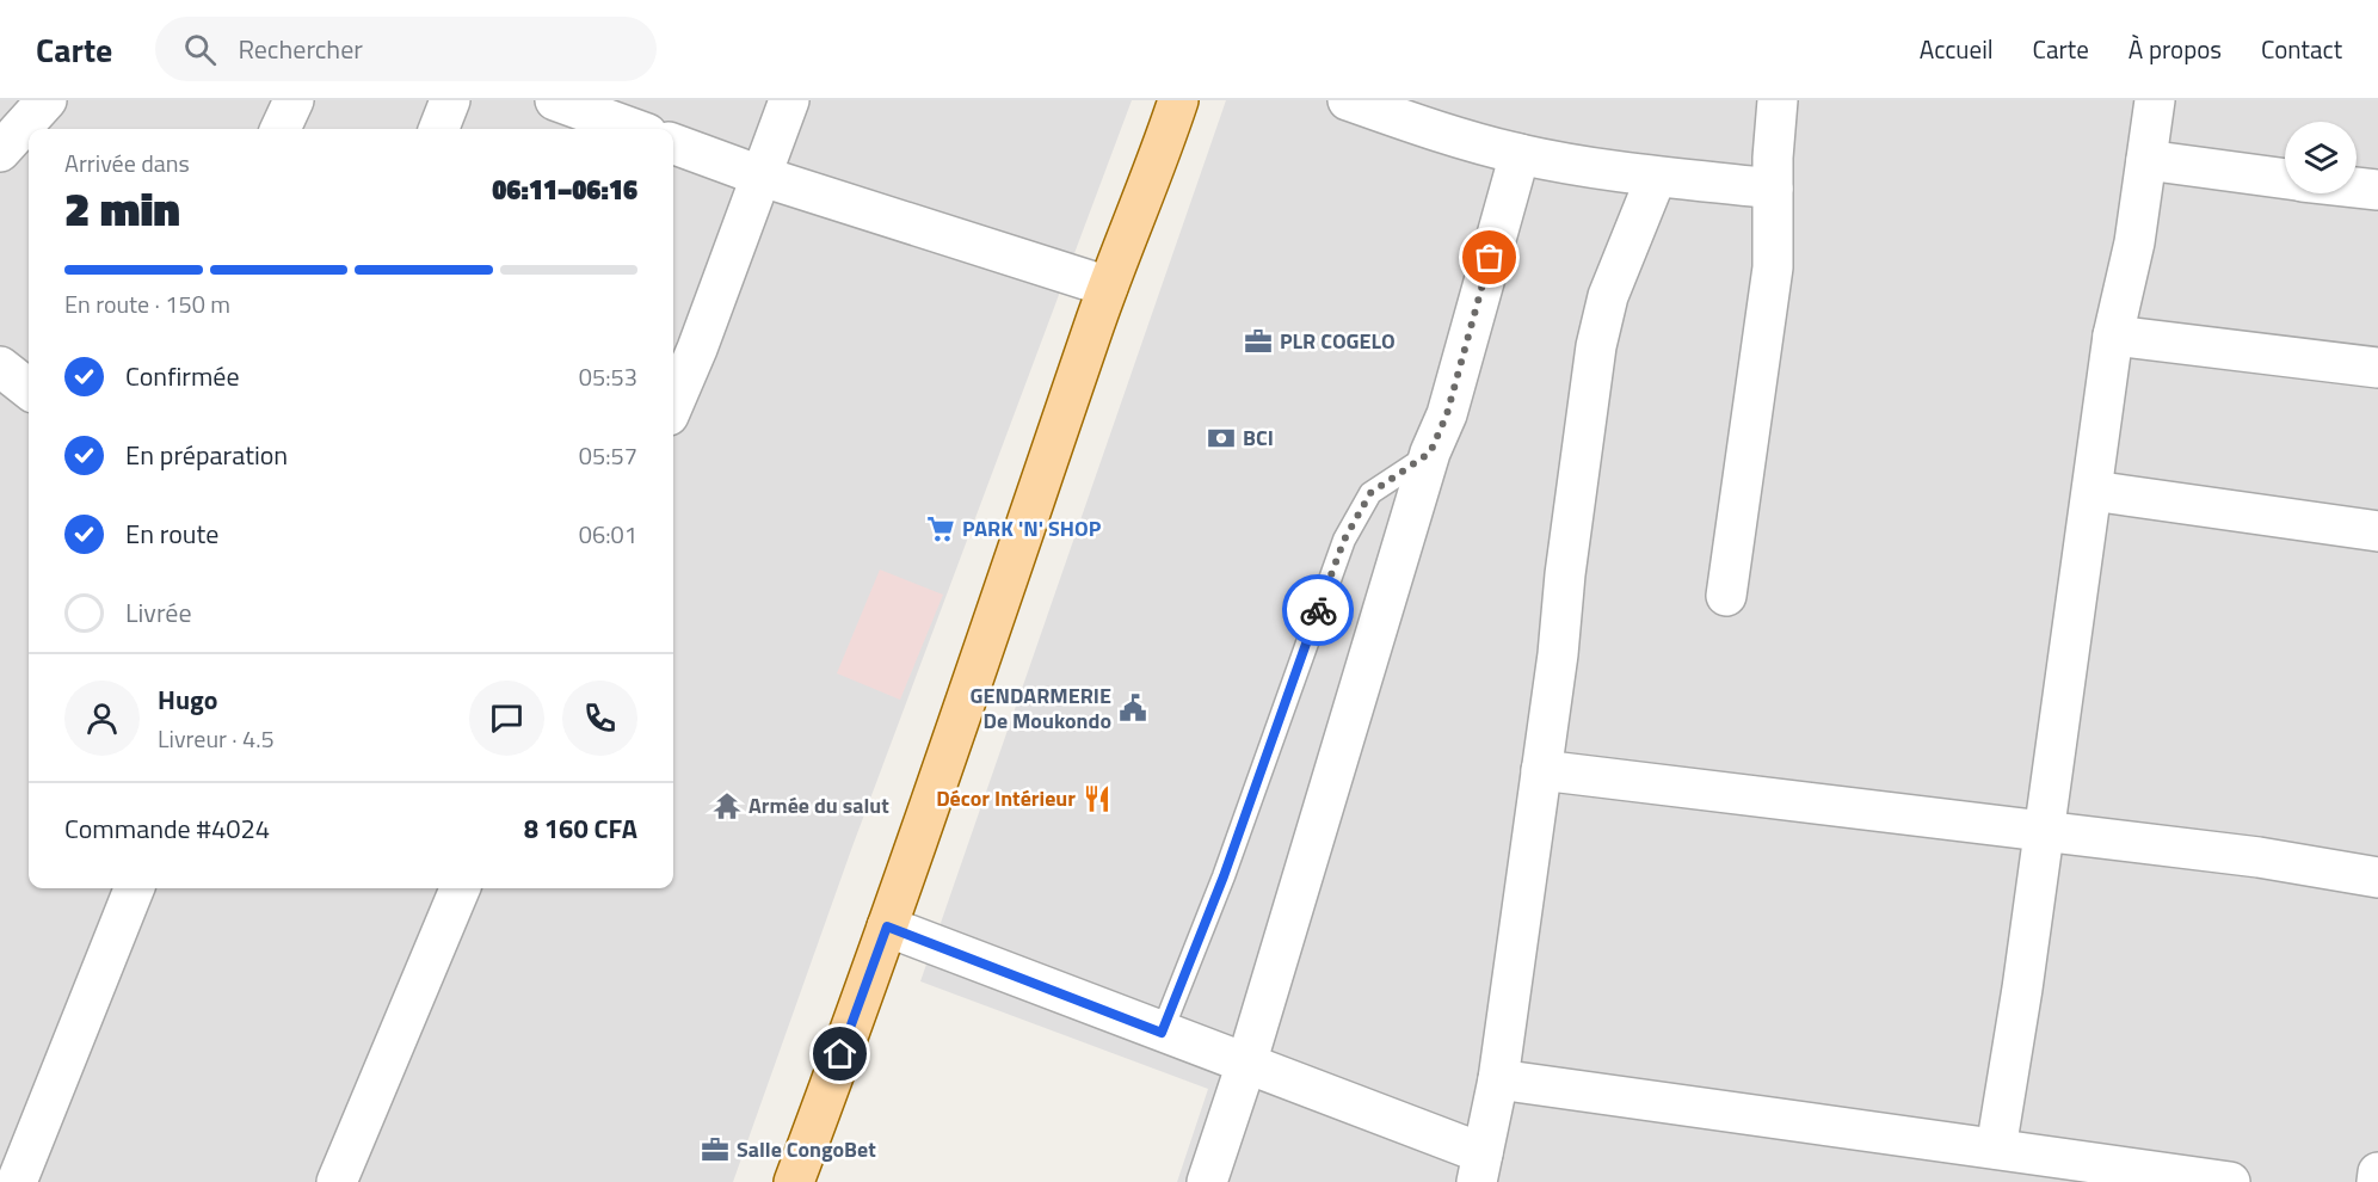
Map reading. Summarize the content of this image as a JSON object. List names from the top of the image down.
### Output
{
  "places": {
    "office": ["PLR COGELO", "Salle CongoBet"],
    "bank": ["BCI"],
    "supermarket": ["PARK 'N' SHOP"],
    "public building": ["GENDARMERIE De Moukondo"],
    "restaurant": ["Décor Intérieur"],
    "temple": ["Armée du salut"]
  },
  "page": {
    "header": "Carte",
    "search": "Rechercher",
    "nav": [
      "Accueil",
      "Carte",
      "À propos",
      "Contact"
    ],
    "heading": ["2 min", "Arrivée dans", "06:11–06:16"],
    "panel": [
      "Hugo",
      "Livreur · 4.5",
      "Commande #4024",
      "8 160 CFA"
    ],
    "bar": "En route · 150 m",
    "list": [
      ["Confirmée", "05:53"],
      ["En préparation", "05:57"],
      ["En route", "06:01"],
      "Livrée"
    ]
  }
}
